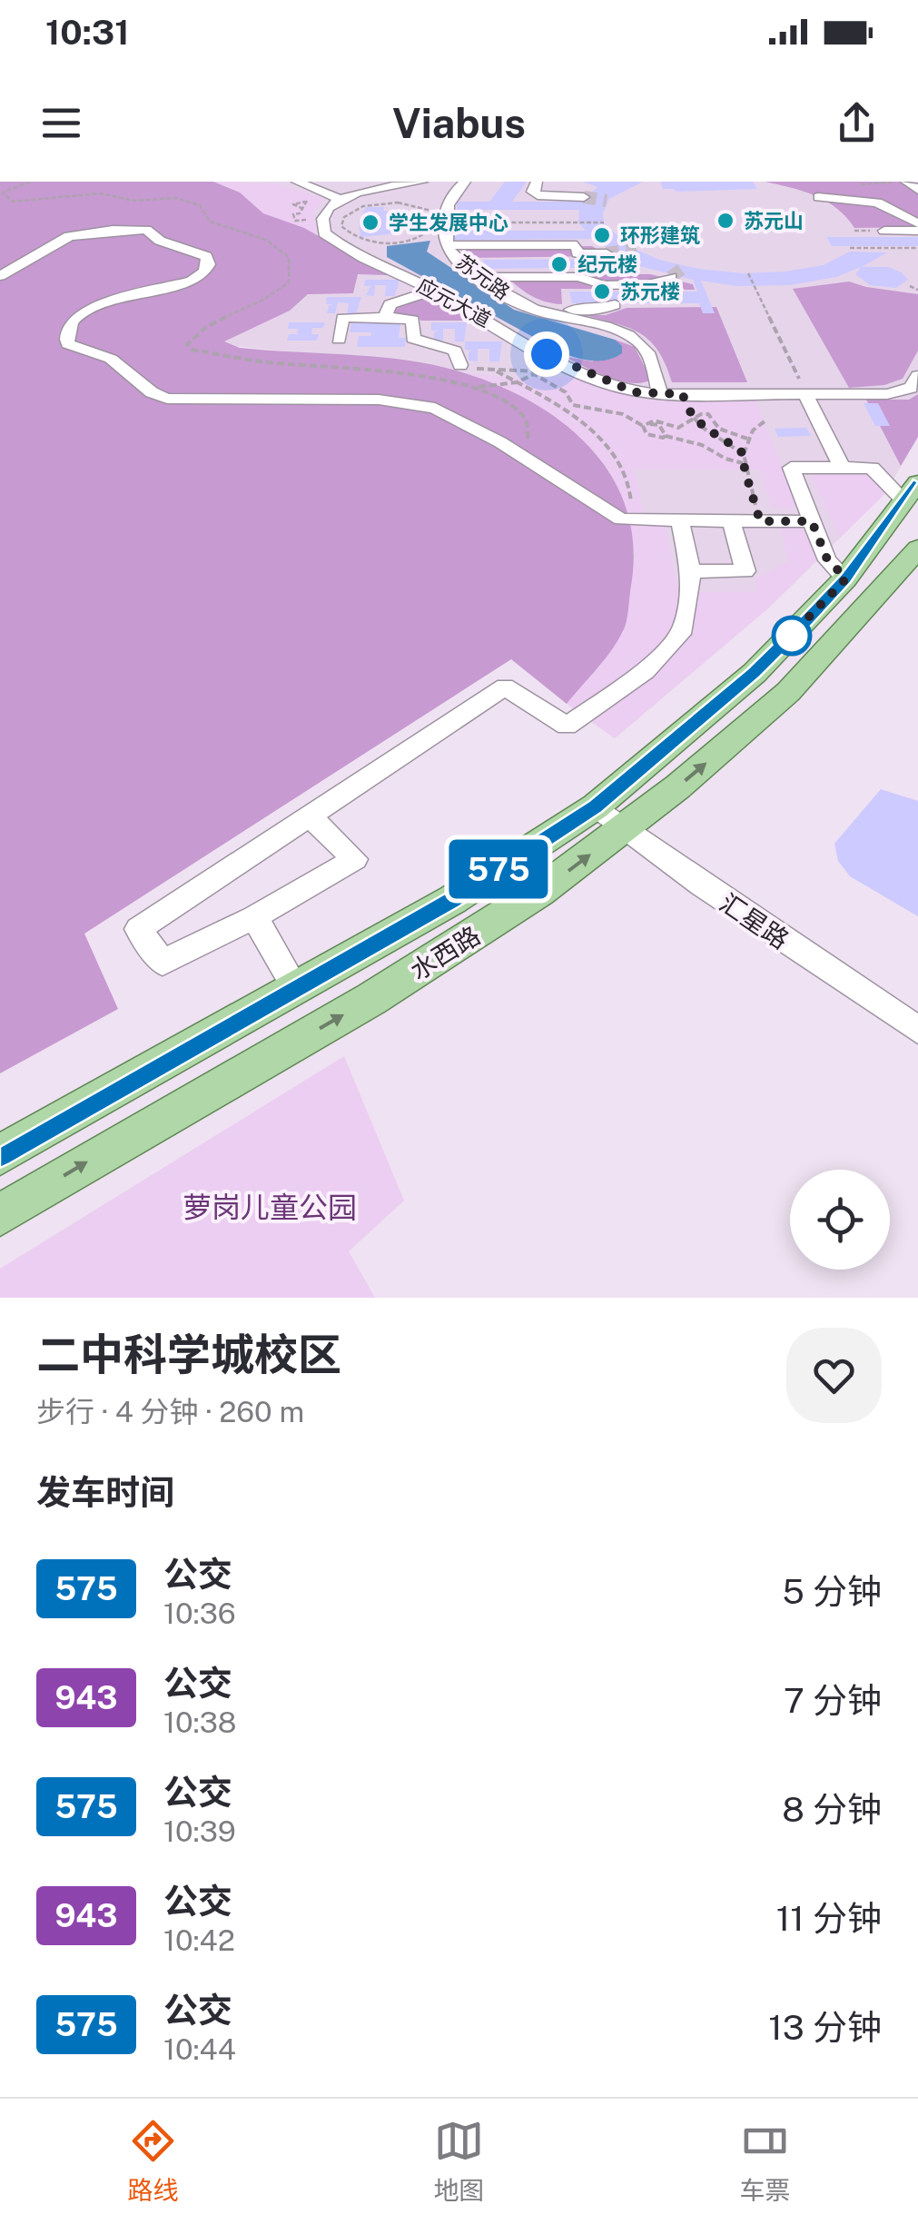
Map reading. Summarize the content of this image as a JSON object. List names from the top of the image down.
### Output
{
  "streets": {
    "main road": ["水西路"],
    "street": ["苏元路", "应元大道", "汇星路"]
  },
  "crossings": [
    ["苏元路", "应元大道"],
    ["汇星路", "水西路"]
  ],
  "parks": ["萝岗儿童公园"],
  "places": [
    "苏元山",
    "学生发展中心",
    "环形建筑",
    "纪元楼",
    "苏元楼"
  ],
  "lines": ["bus line 575"],
  "page": {
    "status": "10:31",
    "header": "Viabus",
    "on_map": "575",
    "heading": [
      ["二中科学城校区", "步行 · 4 分钟 · 260 m"],
      "发车时间"
    ],
    "list": [
      {
        "mark": "575",
        "name": "公交",
        "note": "10:36",
        "value": "5 分钟"
      },
      {
        "mark": "943",
        "name": "公交",
        "note": "10:38",
        "value": "7 分钟"
      },
      {
        "mark": "575",
        "name": "公交",
        "note": "10:39",
        "value": "8 分钟"
      },
      {
        "mark": "943",
        "name": "公交",
        "note": "10:42",
        "value": "11 分钟"
      },
      {
        "mark": "575",
        "name": "公交",
        "note": "10:44",
        "value": "13 分钟"
      }
    ],
    "tabs": ["路线", "地图", "车票"]
  }
}
